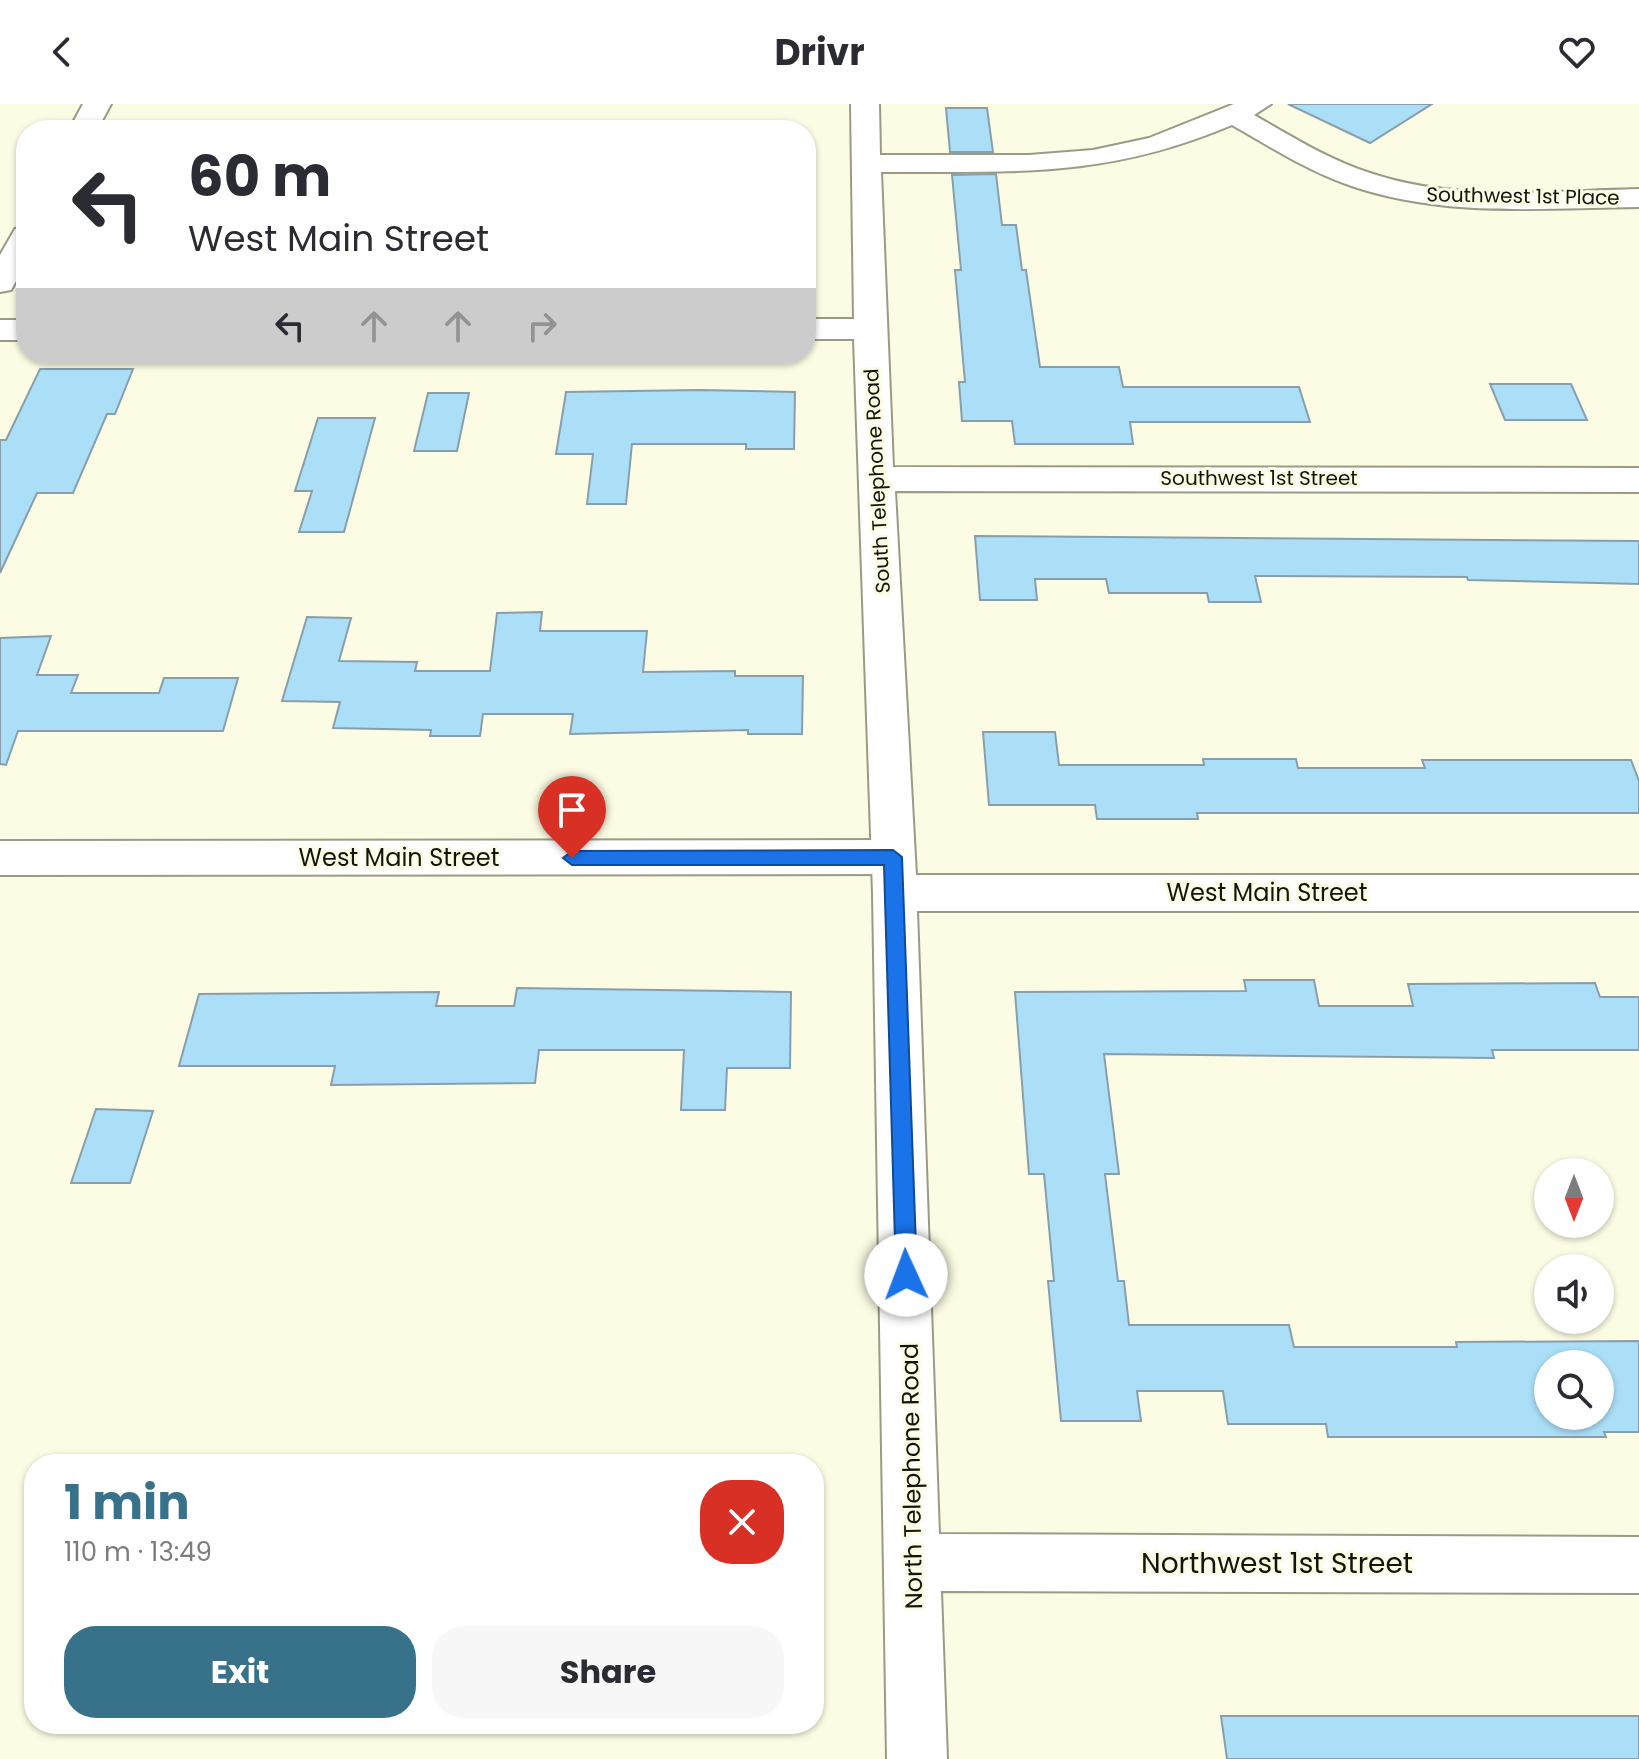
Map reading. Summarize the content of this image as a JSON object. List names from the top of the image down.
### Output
{
  "streets": {
    "street": [
      "Southwest 1st Place",
      "Southwest 1st Street",
      "South Telephone Road",
      "West Main Street",
      "North Telephone Road",
      "Northwest 1st Street"
    ]
  },
  "crossings": [
    ["Southwest 1st Street", "South Telephone Road"],
    ["South Telephone Road", "West Main Street"],
    ["South Telephone Road", "North Telephone Road"],
    ["West Main Street", "North Telephone Road"],
    ["North Telephone Road", "Northwest 1st Street"]
  ],
  "north": "bottom",
  "page": {
    "header": "Drivr",
    "turn": ["60 m", "West Main Street"],
    "heading": ["1 min", "110 m · 13:49"],
    "buttons": ["Exit", "Share"]
  }
}
